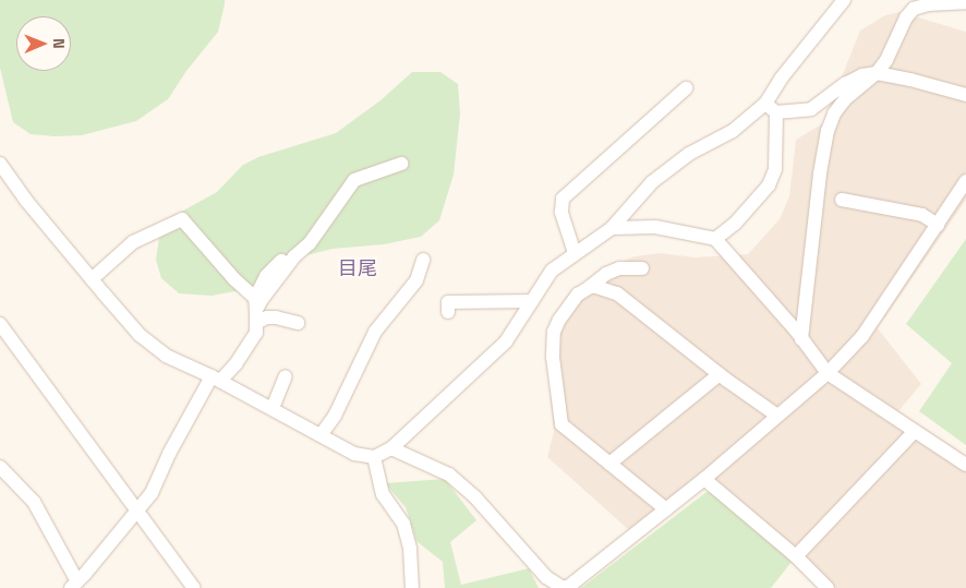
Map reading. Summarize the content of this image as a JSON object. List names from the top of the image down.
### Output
{
  "districts": ["目尾"],
  "north": "right"
}
